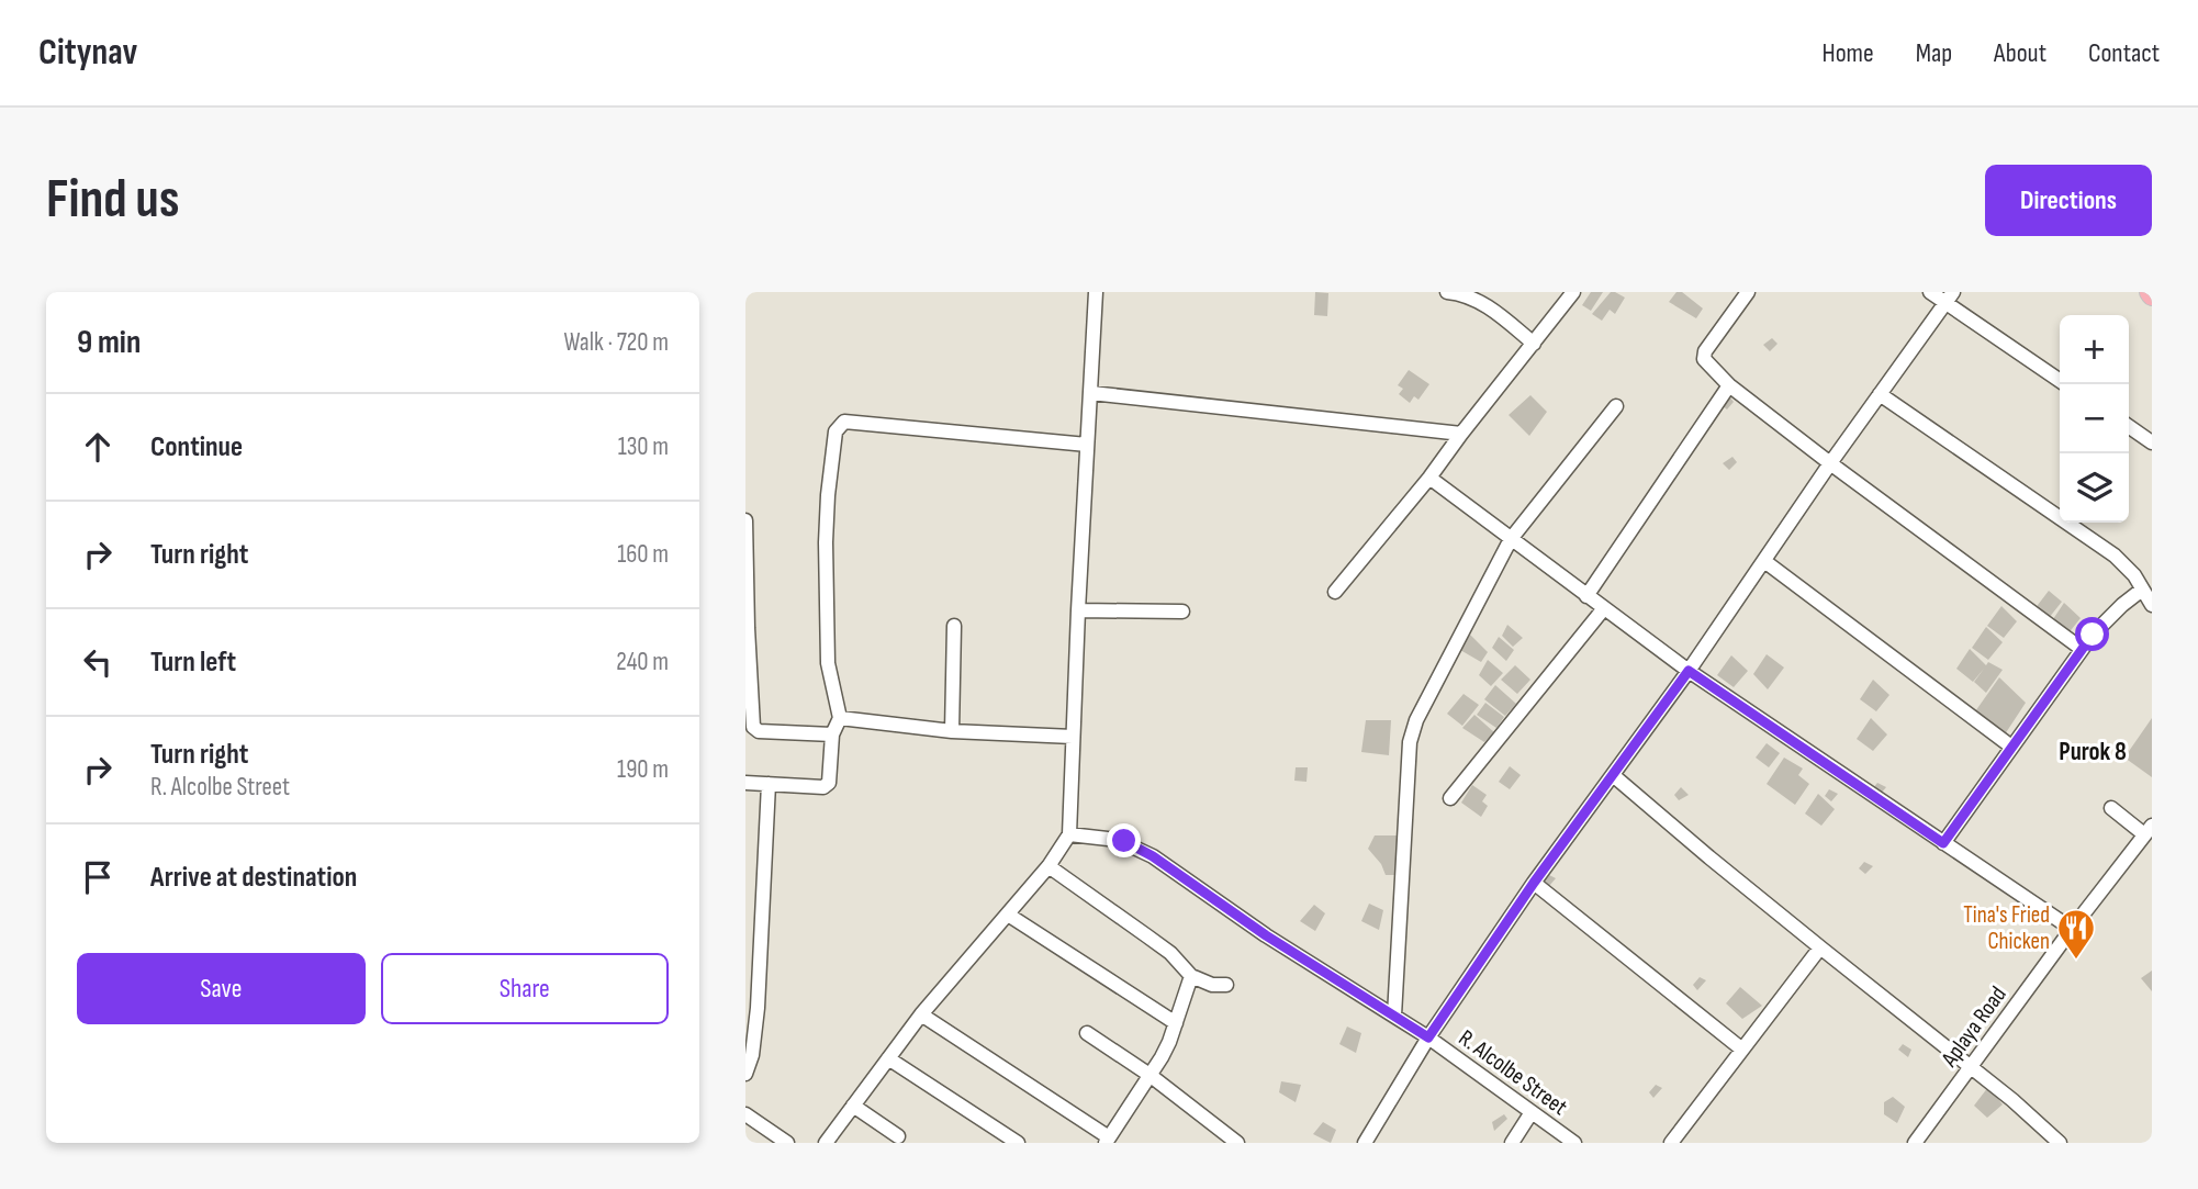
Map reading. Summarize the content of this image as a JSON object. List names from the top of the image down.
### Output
{
  "streets": {
    "street": ["Aplaya Road", "R. Alcolbe Street"]
  },
  "districts": ["Purok 8"],
  "places": {
    "restaurant": ["Tina's Fried Chicken"]
  },
  "page": {
    "header": "Citynav",
    "nav": [
      "Home",
      "Map",
      "About",
      "Contact"
    ],
    "buttons": [
      "Directions",
      ["Save", "Share"]
    ],
    "title": "Find us",
    "heading": ["9 min", "Walk · 720 m"],
    "map_buttons": ["+", "−"],
    "list": [
      ["Continue", "130 m"],
      ["Turn right", "160 m"],
      ["Turn left", "240 m"],
      ["Turn right", "R. Alcolbe Street", "190 m"],
      "Arrive at destination"
    ]
  }
}
